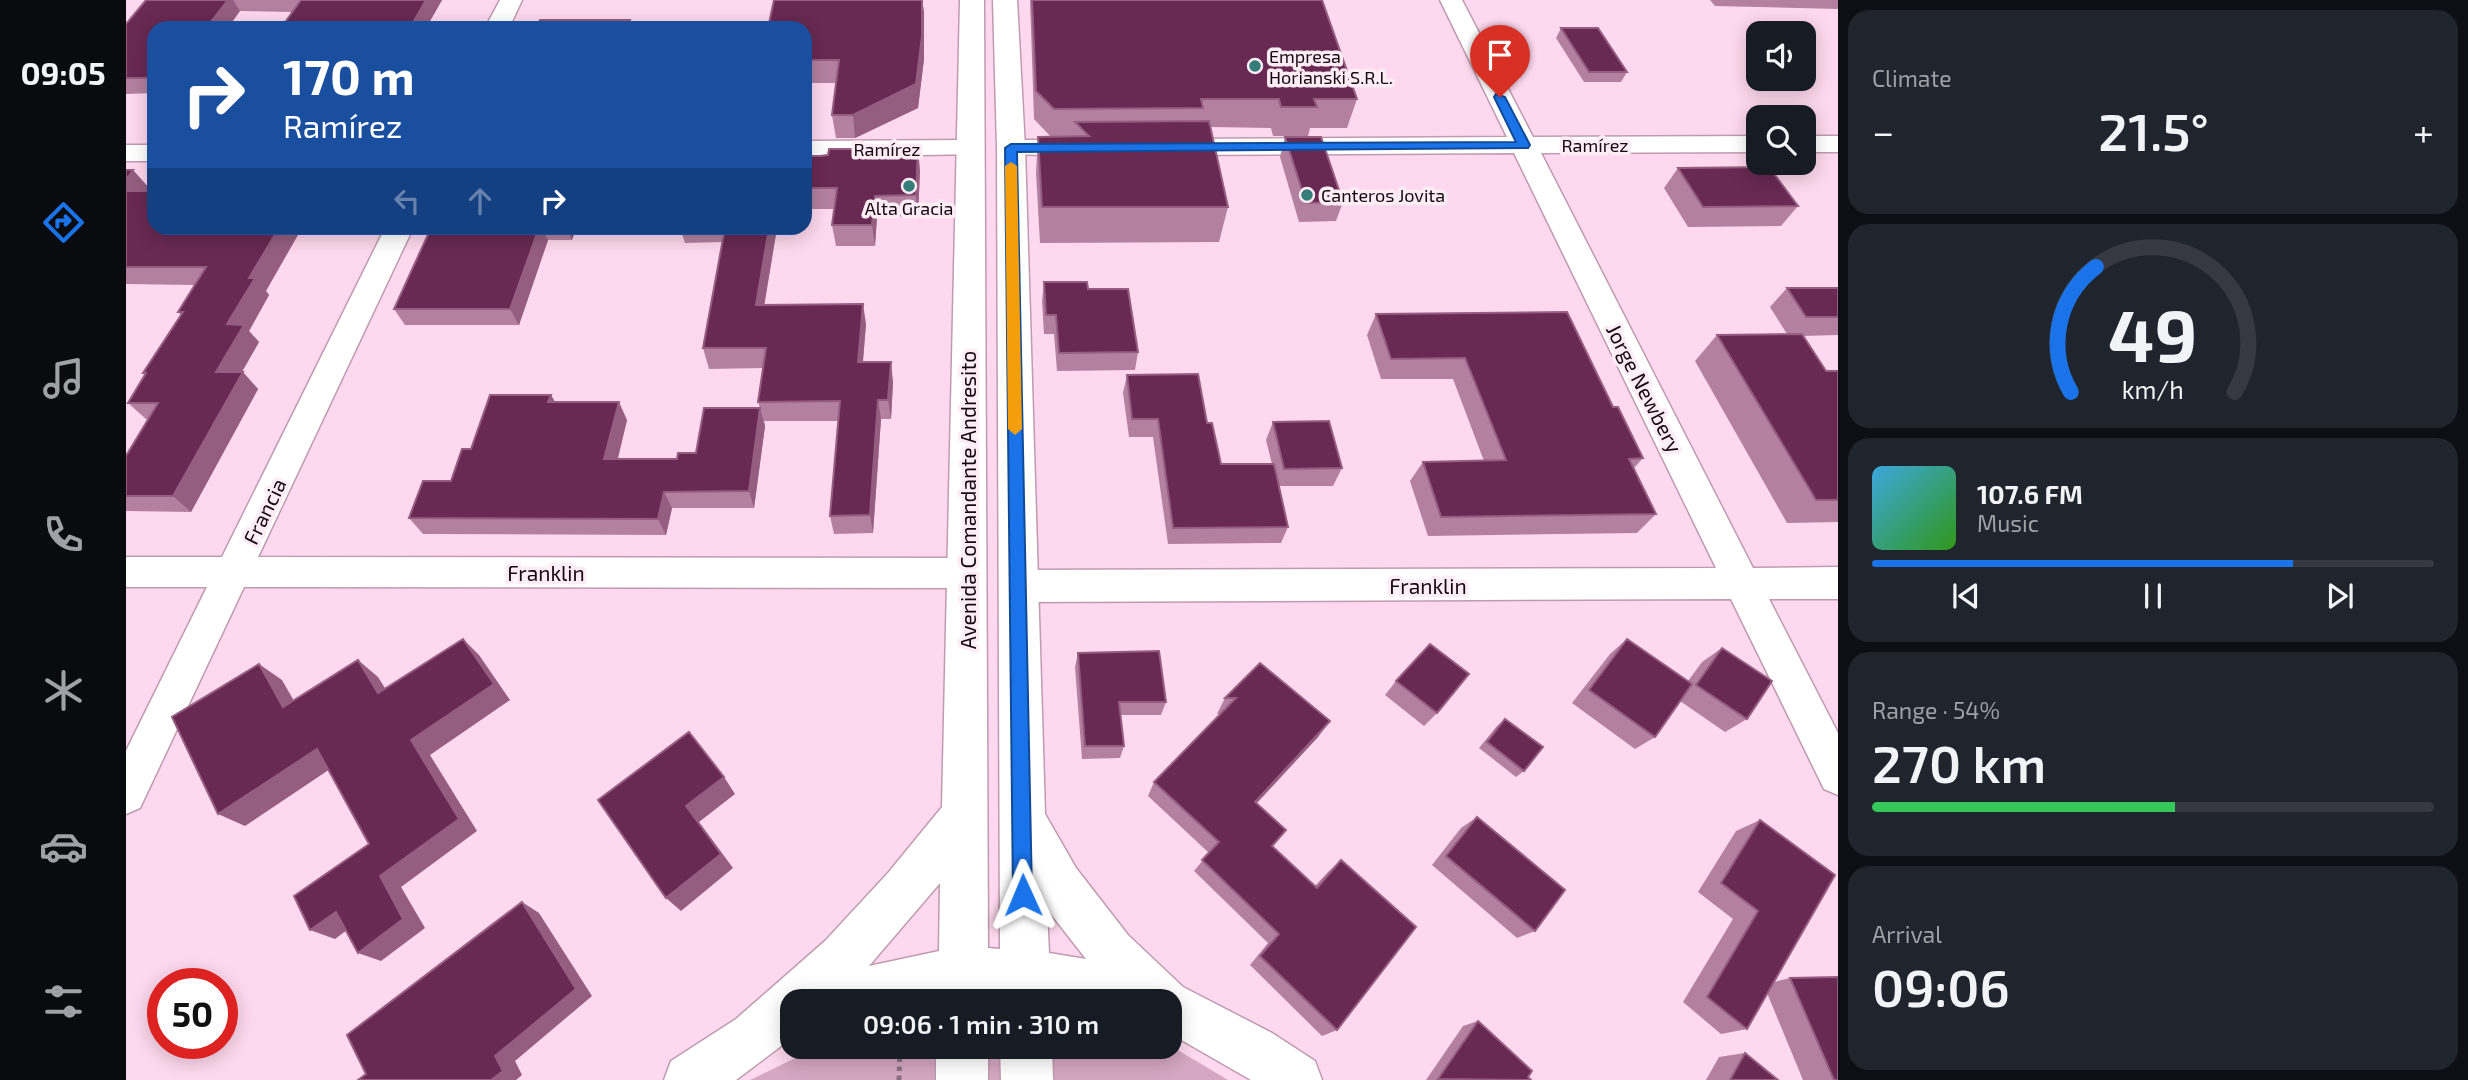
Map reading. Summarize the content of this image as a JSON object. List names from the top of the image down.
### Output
{
  "streets": {
    "main road": ["Avenida Comandante Andresito"],
    "street": [
      "Ramírez",
      "Jorge Newbery",
      "Francia",
      "Franklin"
    ]
  },
  "crossings": [
    ["Ramírez", "Jorge Newbery"],
    ["Ramírez", "Avenida Comandante Andresito"],
    ["Jorge Newbery", "Franklin"],
    ["Avenida Comandante Andresito", "Franklin"],
    ["Francia", "Franklin"]
  ],
  "places": ["Empresa Horianski S.R.L.", "Alta Gracia", "Canteros Jovita"],
  "page": {
    "tabs": "09:05",
    "tile": [
      "Climate",
      ["Range · 54%", "270 km"],
      ["Arrival", "09:06"]
    ],
    "turn": ["170 m", "Ramírez"],
    "heat": ["−", "21.5°", "+"],
    "song": ["107.6 FM", "Music"],
    "limit": "50",
    "trip": "09:06 · 1 min · 310 m",
    "gauge": ["49", "km/h"]
  }
}
